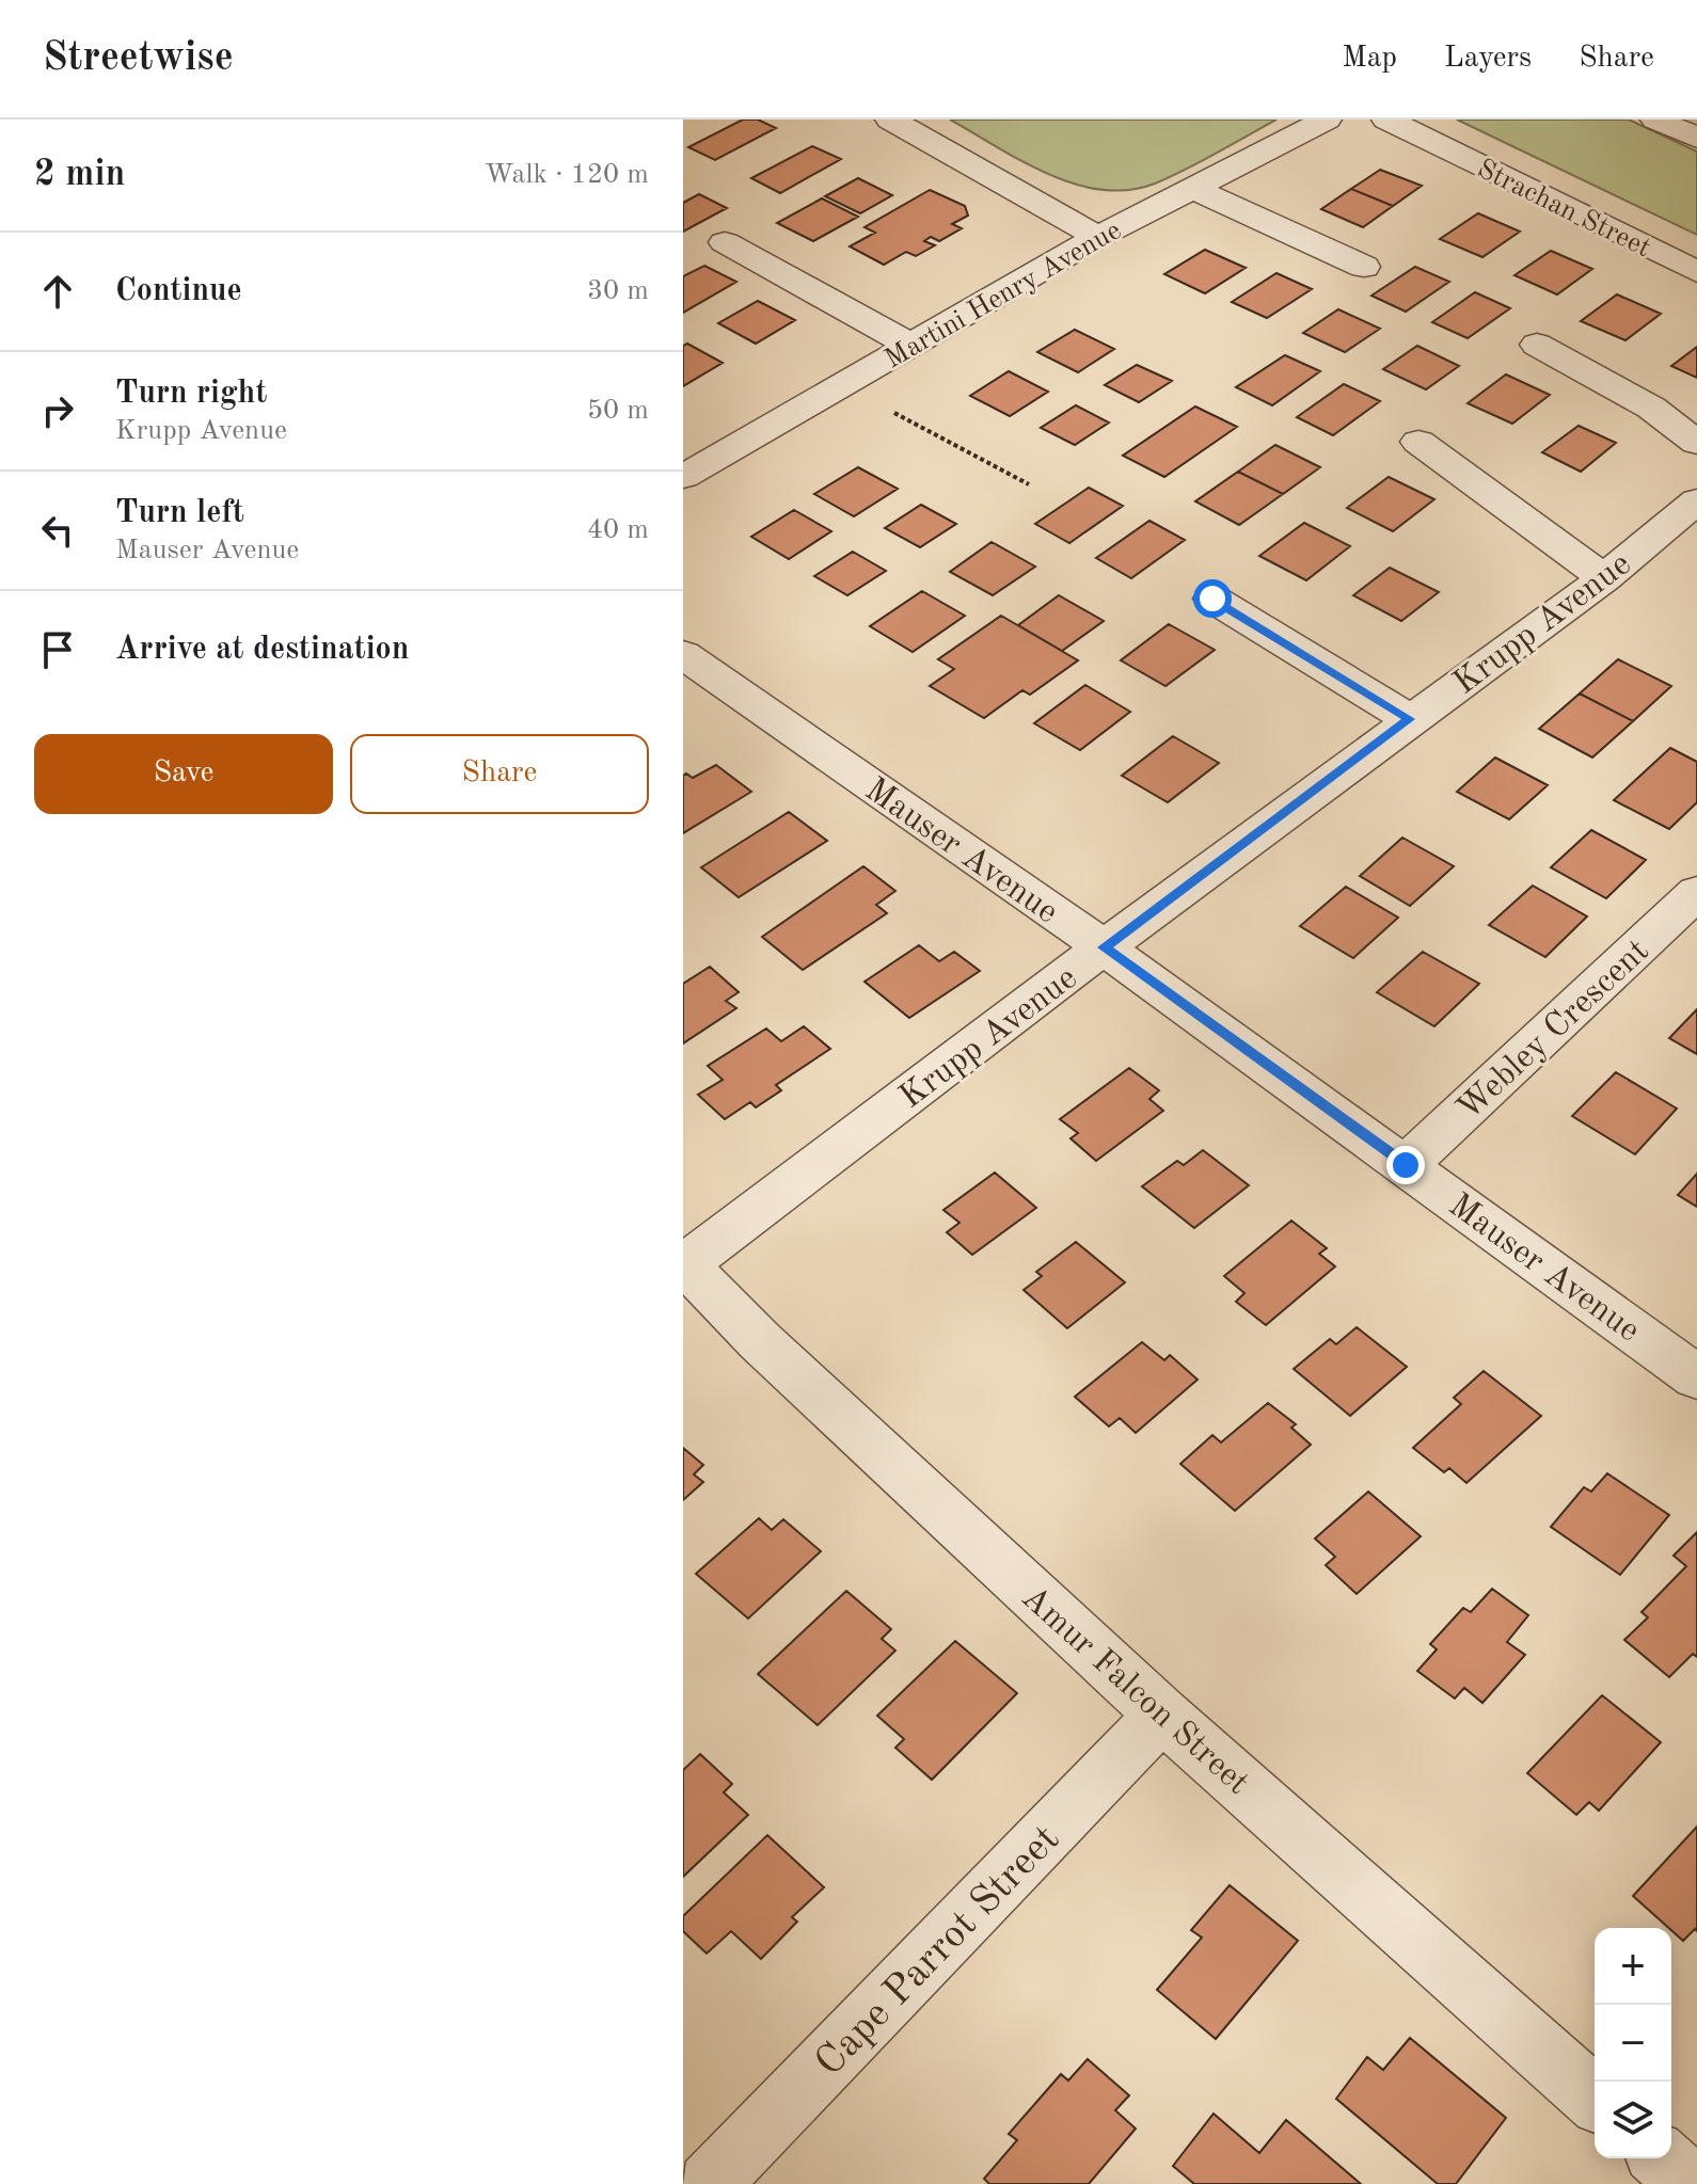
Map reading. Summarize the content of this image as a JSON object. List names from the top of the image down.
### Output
{
  "streets": {
    "street": [
      "Strachan Street",
      "Martini Henry Avenue",
      "Krupp Avenue",
      "Mauser Avenue",
      "Webley Crescent",
      "Amur Falcon Street",
      "Cape Parrot Street"
    ]
  },
  "crossings": [
    ["Krupp Avenue", "Mauser Avenue"],
    ["Krupp Avenue", "Amur Falcon Street"],
    ["Mauser Avenue", "Webley Crescent"],
    ["Amur Falcon Street", "Cape Parrot Street"]
  ],
  "page": {
    "header": "Streetwise",
    "nav": ["Map", "Layers", "Share"],
    "heading": ["2 min", "Walk · 120 m"],
    "list": [
      ["Continue", "30 m"],
      ["Turn right", "Krupp Avenue", "50 m"],
      ["Turn left", "Mauser Avenue", "40 m"],
      "Arrive at destination"
    ],
    "buttons": ["Save", "Share"],
    "map_buttons": ["+", "−"]
  }
}
